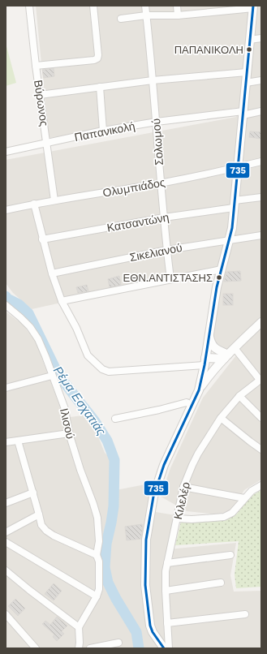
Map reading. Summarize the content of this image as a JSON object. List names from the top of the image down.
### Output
{
  "streets": {
    "street": [
      "Βύρωνος",
      "Παπανικολή",
      "Σολωμού",
      "Ολυμπιάδος",
      "Κατσαντώνη",
      "Σικελιανού",
      "Ιλισού",
      "Κιλελέρ"
    ]
  },
  "crossings": [
    ["Βύρωνος", "Παπανικολή"],
    ["Βύρωνος", "Ολυμπιάδος"],
    ["Παπανικολή", "Σολωμού"],
    ["Σολωμού", "Ολυμπιάδος"],
    ["Σολωμού", "Κατσαντώνη"],
    ["Σολωμού", "Σικελιανού"]
  ],
  "water": ["Ρέμα Εσχατιάς"],
  "places": ["ΠΑΠΑΝΙΚΟΛΗ", "ΕΘΝ.ΑΝΤΙΣΤΑΣΗΣ"],
  "lines": ["transit line 735"]
}
